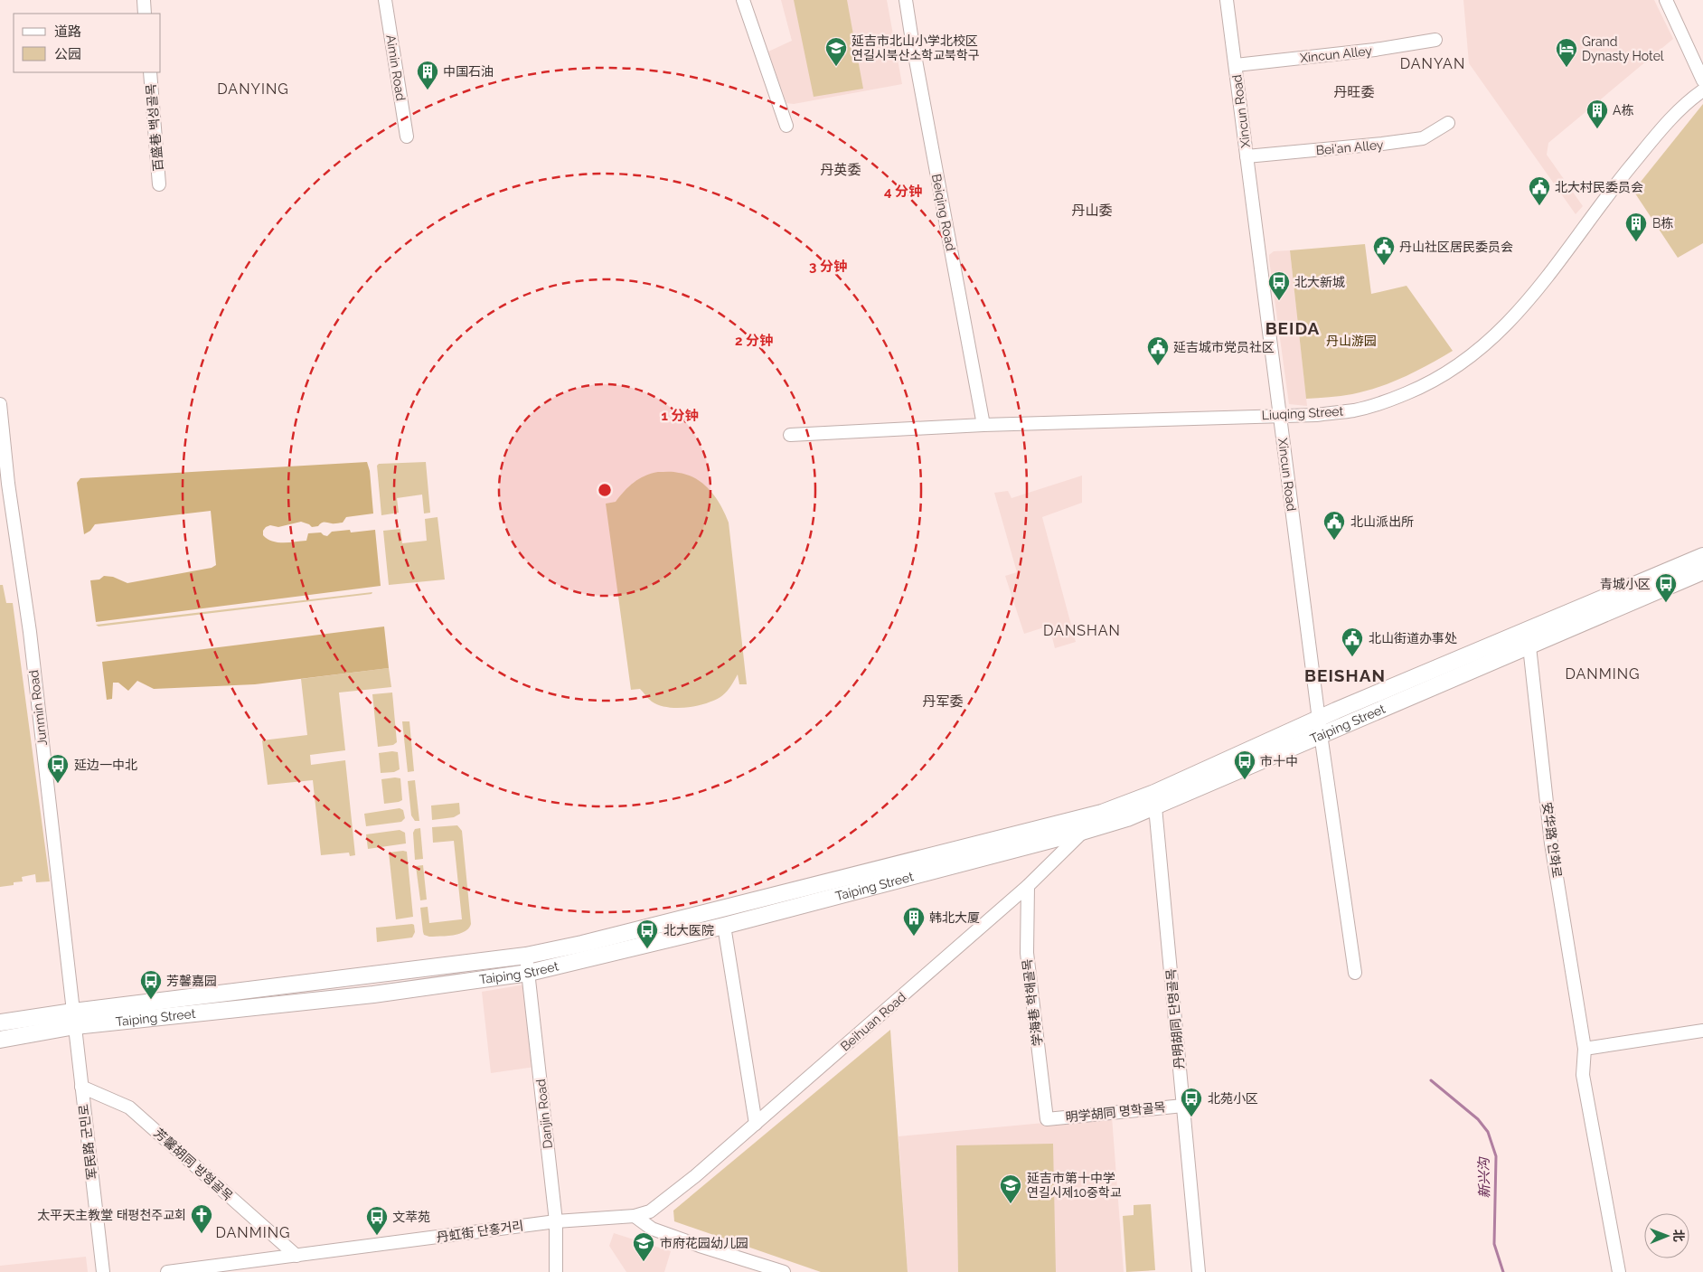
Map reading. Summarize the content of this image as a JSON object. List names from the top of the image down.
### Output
{
  "streets": {
    "main road": ["Taiping Street"],
    "street": [
      "Xincun Alley",
      "Aimin Road",
      "Xincun Road",
      "百盛巷 백성골목",
      "Bei'an Alley",
      "Beiqing Road",
      "Liuqing Street",
      "Junmin Road",
      "安华路 안화로",
      "学海巷 학해골목",
      "丹明胡同 단명골목",
      "Beihuan Road",
      "明学胡同 명학골목",
      "Danjin Road",
      "军民路 군민로",
      "芳馨胡同 방형골목",
      "丹虹街 단홍거리"
    ]
  },
  "crossings": [
    ["Xincun Alley", "Xincun Road"],
    ["Xincun Road", "Bei'an Alley"],
    ["Xincun Road", "Liuqing Street"],
    ["Xincun Road", "Taiping Street"],
    ["Beiqing Road", "Liuqing Street"],
    ["Junmin Road", "Taiping Street"],
    ["Junmin Road", "军民路 군민로"],
    ["Taiping Street", "安华路 안화로"],
    ["Taiping Street", "丹明胡同 단명골목"],
    ["Taiping Street", "Beihuan Road"],
    ["Taiping Street", "Danjin Road"],
    ["Taiping Street", "军民路 군민로"],
    ["学海巷 학해골목", "Beihuan Road"],
    ["学海巷 학해골목", "明学胡同 명학골목"],
    ["丹明胡同 단명골목", "明学胡同 명학골목"],
    ["Beihuan Road", "丹虹街 단홍거리"],
    ["Danjin Road", "丹虹街 단홍거리"],
    ["军民路 군민로", "芳馨胡同 방형골목"],
    ["芳馨胡同 방형골목", "丹虹街 단홍거리"]
  ],
  "districts": [
    "DANYAN",
    "DANYING",
    "丹旺委",
    "丹英委",
    "丹山委",
    "BEIDA",
    "DANSHAN",
    "DANMING",
    "BEISHAN",
    "丹军委",
    "DANMING"
  ],
  "water": ["新兴沟"],
  "parks": ["丹山游园"],
  "places": {
    "school or university": ["延吉市北山小学北校区 연길시북산소학교북학구", "延吉市第十中学 연길시제10중학교", "市府花园幼儿园"],
    "hotel": ["Grand Dynasty Hotel"],
    "building": [
      "中国石油",
      "A栋",
      "B栋",
      "韩北大厦"
    ],
    "public building": [
      "北大村民委员会",
      "丹山社区居民委员会",
      "延吉城市党员社区",
      "北山派出所",
      "北山街道办事处"
    ],
    "bus stop": [
      "北大新城",
      "青城小区",
      "市十中",
      "延边一中北",
      "北大医院",
      "芳馨嘉园",
      "北苑小区",
      "文萃苑"
    ],
    "church": ["太平天主教堂 태평천주교회"]
  },
  "legend": ["道路", "公园"],
  "north": "right",
  "rings": [
    "4 分钟",
    "3 分钟",
    "2 分钟",
    "1 分钟"
  ]
}
